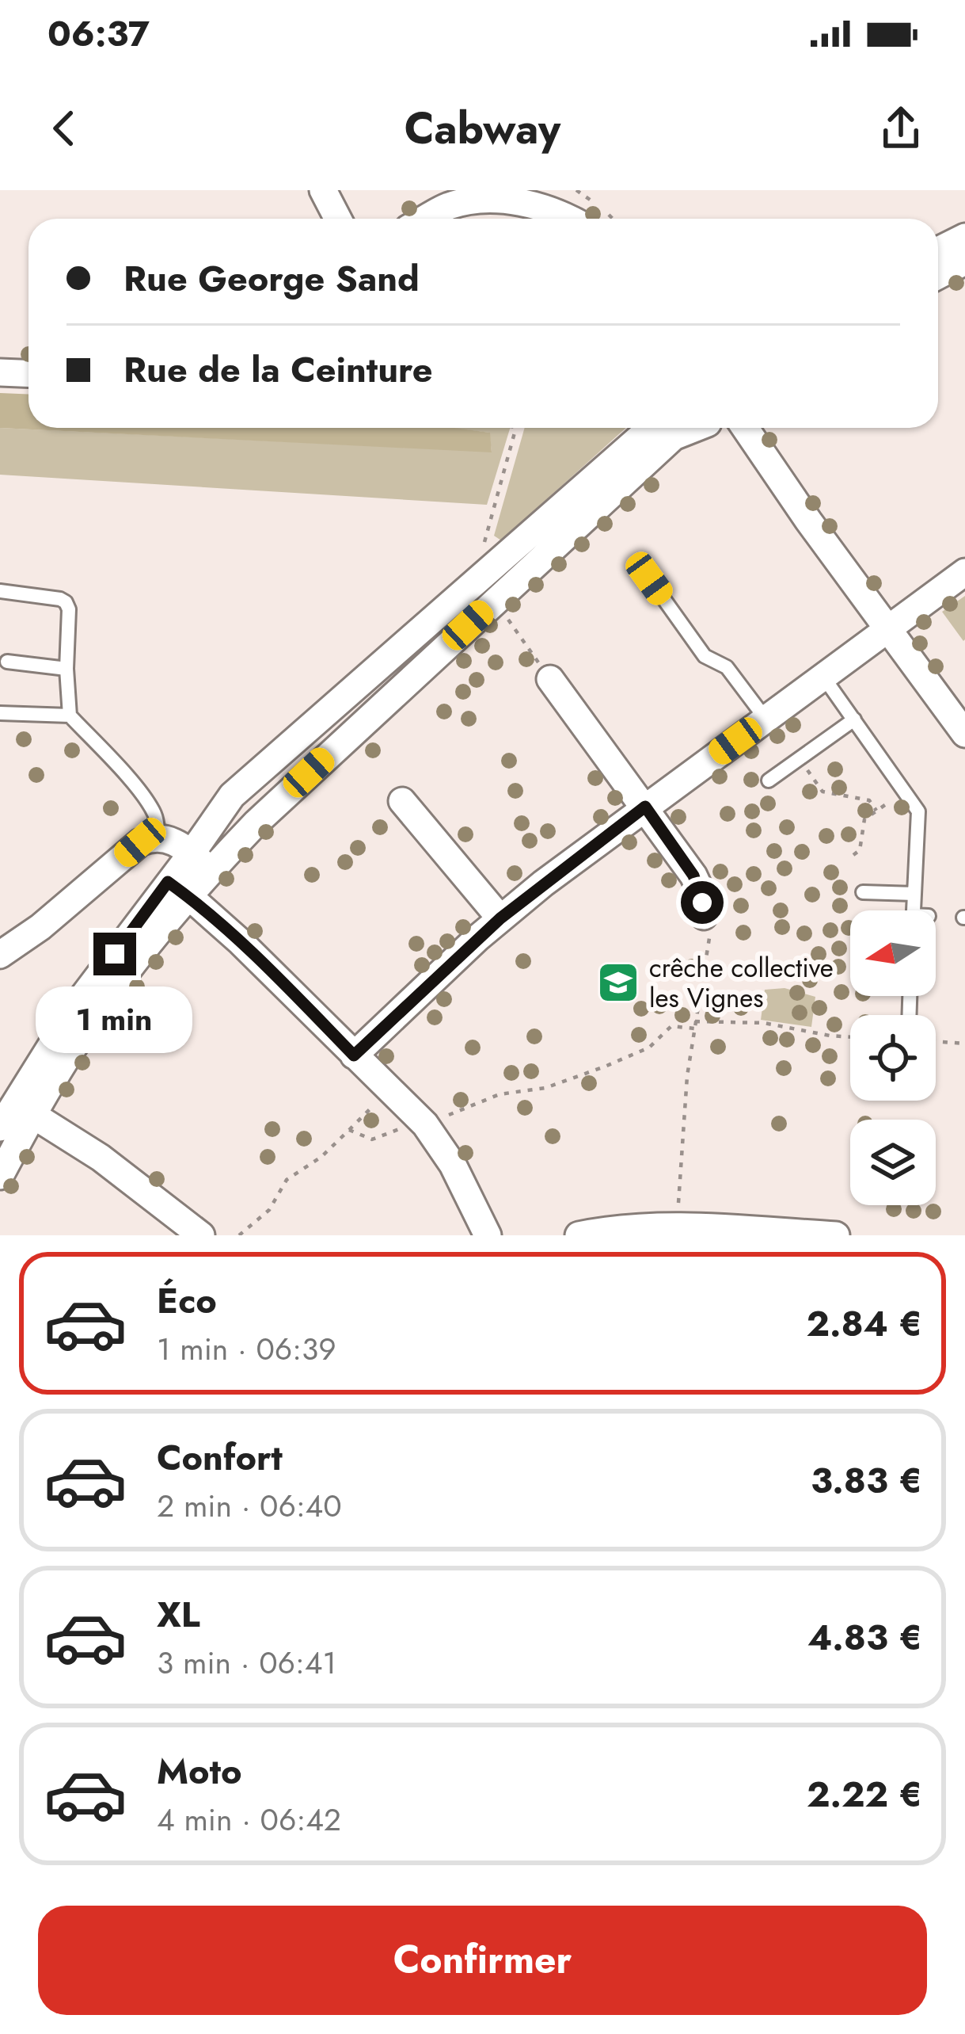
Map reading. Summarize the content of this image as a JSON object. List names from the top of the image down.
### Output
{
  "places": {
    "school or university": ["crêche collective les Vignes"]
  },
  "north": "left",
  "page": {
    "status": "06:37",
    "header": "Cabway",
    "banner": ["Rue George Sand", "Rue de la Ceinture"],
    "bubble": "1 min",
    "list": [
      {
        "name": "Éco",
        "note": "1 min · 06:39",
        "value": "2.84 €"
      },
      {
        "name": "Confort",
        "note": "2 min · 06:40",
        "value": "3.83 €"
      },
      {
        "name": "XL",
        "note": "3 min · 06:41",
        "value": "4.83 €"
      },
      {
        "name": "Moto",
        "note": "4 min · 06:42",
        "value": "2.22 €"
      }
    ],
    "buttons": "Confirmer"
  }
}
